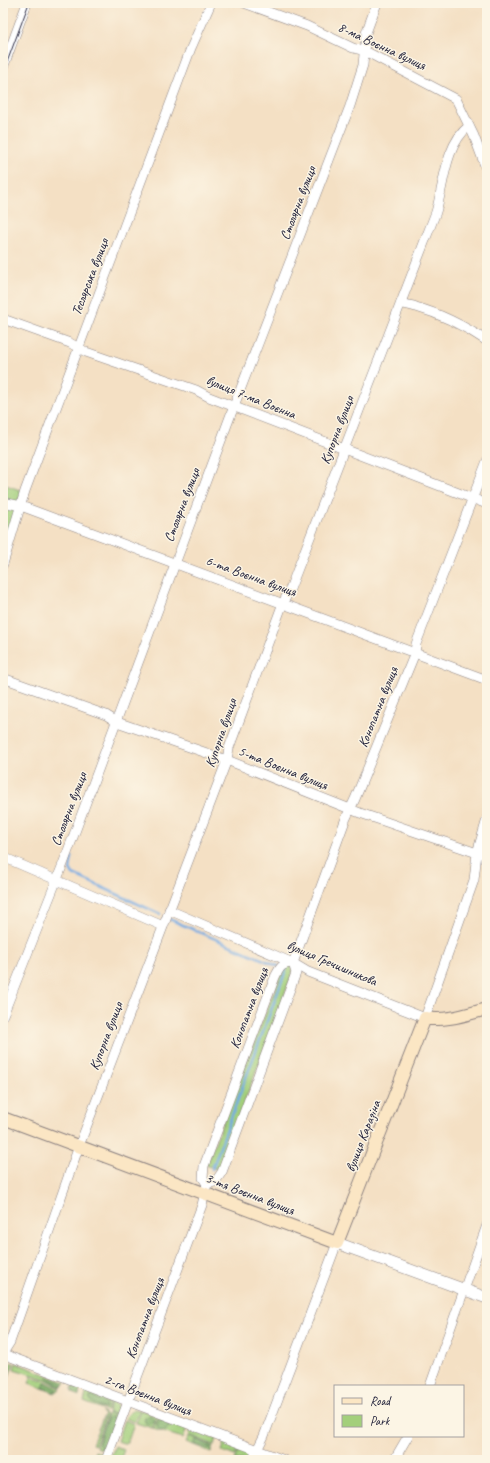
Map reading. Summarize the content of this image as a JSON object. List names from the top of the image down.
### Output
{
  "streets": {
    "main road": ["вулиця Гречишникова", "вулиця Каразіна", "3-тя Воєнна вулиця"],
    "street": [
      "8-ма Воєнна вулиця",
      "Столярна вулиця",
      "Теслярська вулиця",
      "вулиця 7-ма Воєнна",
      "Купорна вулиця",
      "6-та Воєнна вулиця",
      "Конопатна вулиця",
      "5-та Воєнна вулиця",
      "2-га Воєнна вулиця"
    ]
  },
  "crossings": [
    ["8-ма Воєнна вулиця", "Столярна вулиця"],
    ["8-ма Воєнна вулиця", "Купорна вулиця"],
    ["Столярна вулиця", "вулиця 7-ма Воєнна"],
    ["Столярна вулиця", "6-та Воєнна вулиця"],
    ["Столярна вулиця", "5-та Воєнна вулиця"],
    ["Теслярська вулиця", "вулиця 7-ма Воєнна"],
    ["Теслярська вулиця", "6-та Воєнна вулиця"],
    ["вулиця 7-ма Воєнна", "Купорна вулиця"],
    ["вулиця 7-ма Воєнна", "Конопатна вулиця"],
    ["Купорна вулиця", "6-та Воєнна вулиця"],
    ["Купорна вулиця", "5-та Воєнна вулиця"],
    ["Купорна вулиця", "вулиця Гречишникова"],
    ["Купорна вулиця", "3-тя Воєнна вулиця"],
    ["Купорна вулиця", "2-га Воєнна вулиця"],
    ["6-та Воєнна вулиця", "Конопатна вулиця"],
    ["Конопатна вулиця", "5-та Воєнна вулиця"],
    ["Конопатна вулиця", "вулиця Гречишникова"],
    ["Конопатна вулиця", "3-тя Воєнна вулиця"],
    ["Конопатна вулиця", "2-га Воєнна вулиця"],
    ["5-та Воєнна вулиця", "вулиця Каразіна"],
    ["вулиця Гречишникова", "вулиця Каразіна"],
    ["вулиця Каразіна", "3-тя Воєнна вулиця"],
    ["вулиця Каразіна", "2-га Воєнна вулиця"]
  ],
  "legend": ["Road", "Park"]
}
